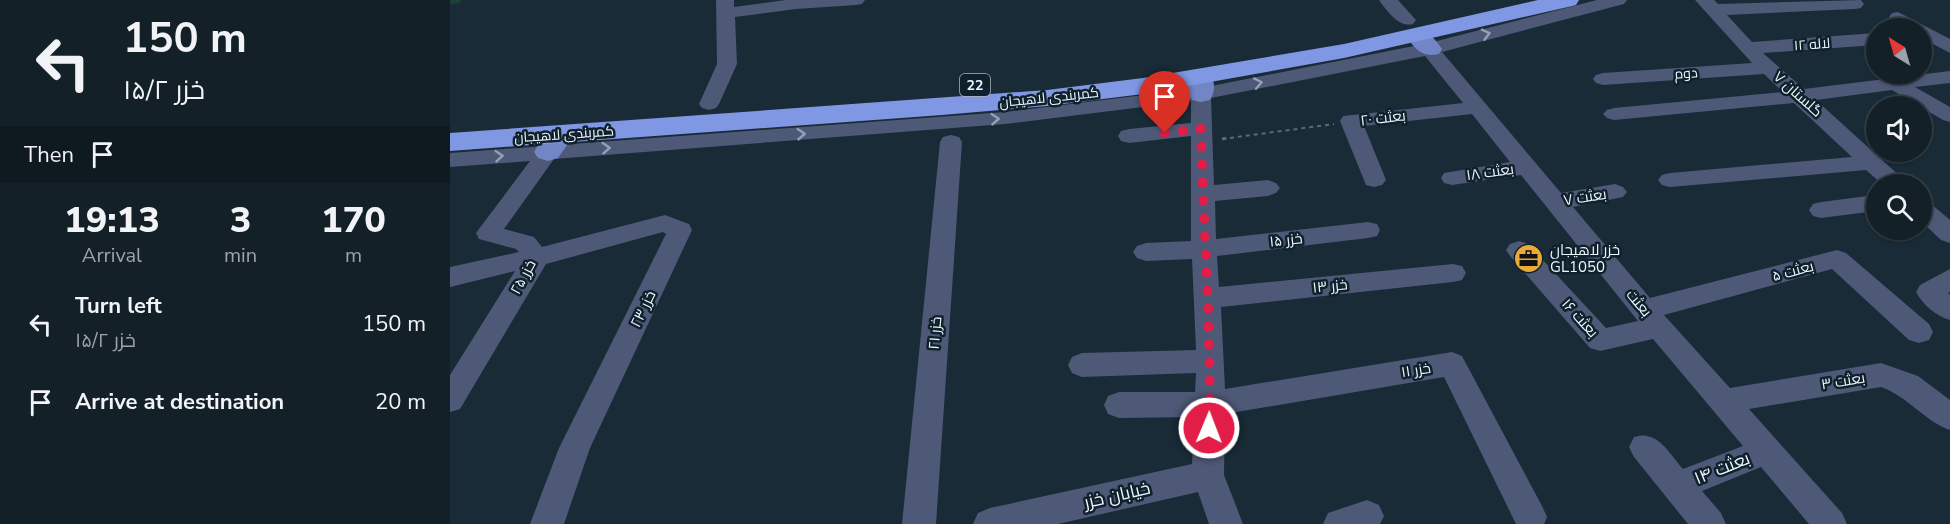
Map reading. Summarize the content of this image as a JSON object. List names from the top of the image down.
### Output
{
  "streets": {
    "highway": ["22", "کمربندی لاهیجان"],
    "street": [
      "لاله ۱۲",
      "دوم",
      "گلستان ۷",
      "بعثت ۲۰",
      "بعثت ۱۸",
      "بعثت ۷",
      "خزر ۱۵",
      "بعثت ۵",
      "خزر ۲۵",
      "خزر ۱۳",
      "بعثت",
      "خزر ۲۳",
      "بعثت ۱۶",
      "خزر ۲۱",
      "خزر ۱۱",
      "بعثت ۳",
      "بعثت ۱۴",
      "خیابان خزر"
    ]
  },
  "crossings": [
    ["لاله ۱۲", "گلستان ۷"],
    ["دوم", "گلستان ۷"],
    ["کمربندی لاهیجان", "خزر ۲۵"],
    ["کمربندی لاهیجان", "بعثت"],
    ["بعثت ۲۰", "بعثت"],
    ["بعثت ۱۸", "بعثت"],
    ["بعثت ۷", "بعثت"],
    ["بعثت ۵", "بعثت"],
    ["بعثت ۵", "بعثت ۱۶"],
    ["خزر ۲۵", "خزر ۲۳"],
    ["بعثت", "بعثت ۱۶"],
    ["بعثت", "بعثت ۳"],
    ["بعثت", "بعثت ۱۴"]
  ],
  "places": {
    "office": ["خزر لاهیجان GL1050"]
  },
  "north": "top left",
  "page": {
    "turn": ["150 m", "خزر ۱۵/۲"],
    "then": "Then",
    "eta": [
      "19:13",
      "Arrival",
      "3",
      "min",
      "170",
      "m"
    ],
    "list": [
      {
        "name": "Turn left",
        "note": "خزر ۱۵/۲",
        "value": "150 m"
      },
      {
        "name": "Arrive at destination",
        "value": "20 m"
      }
    ]
  }
}
